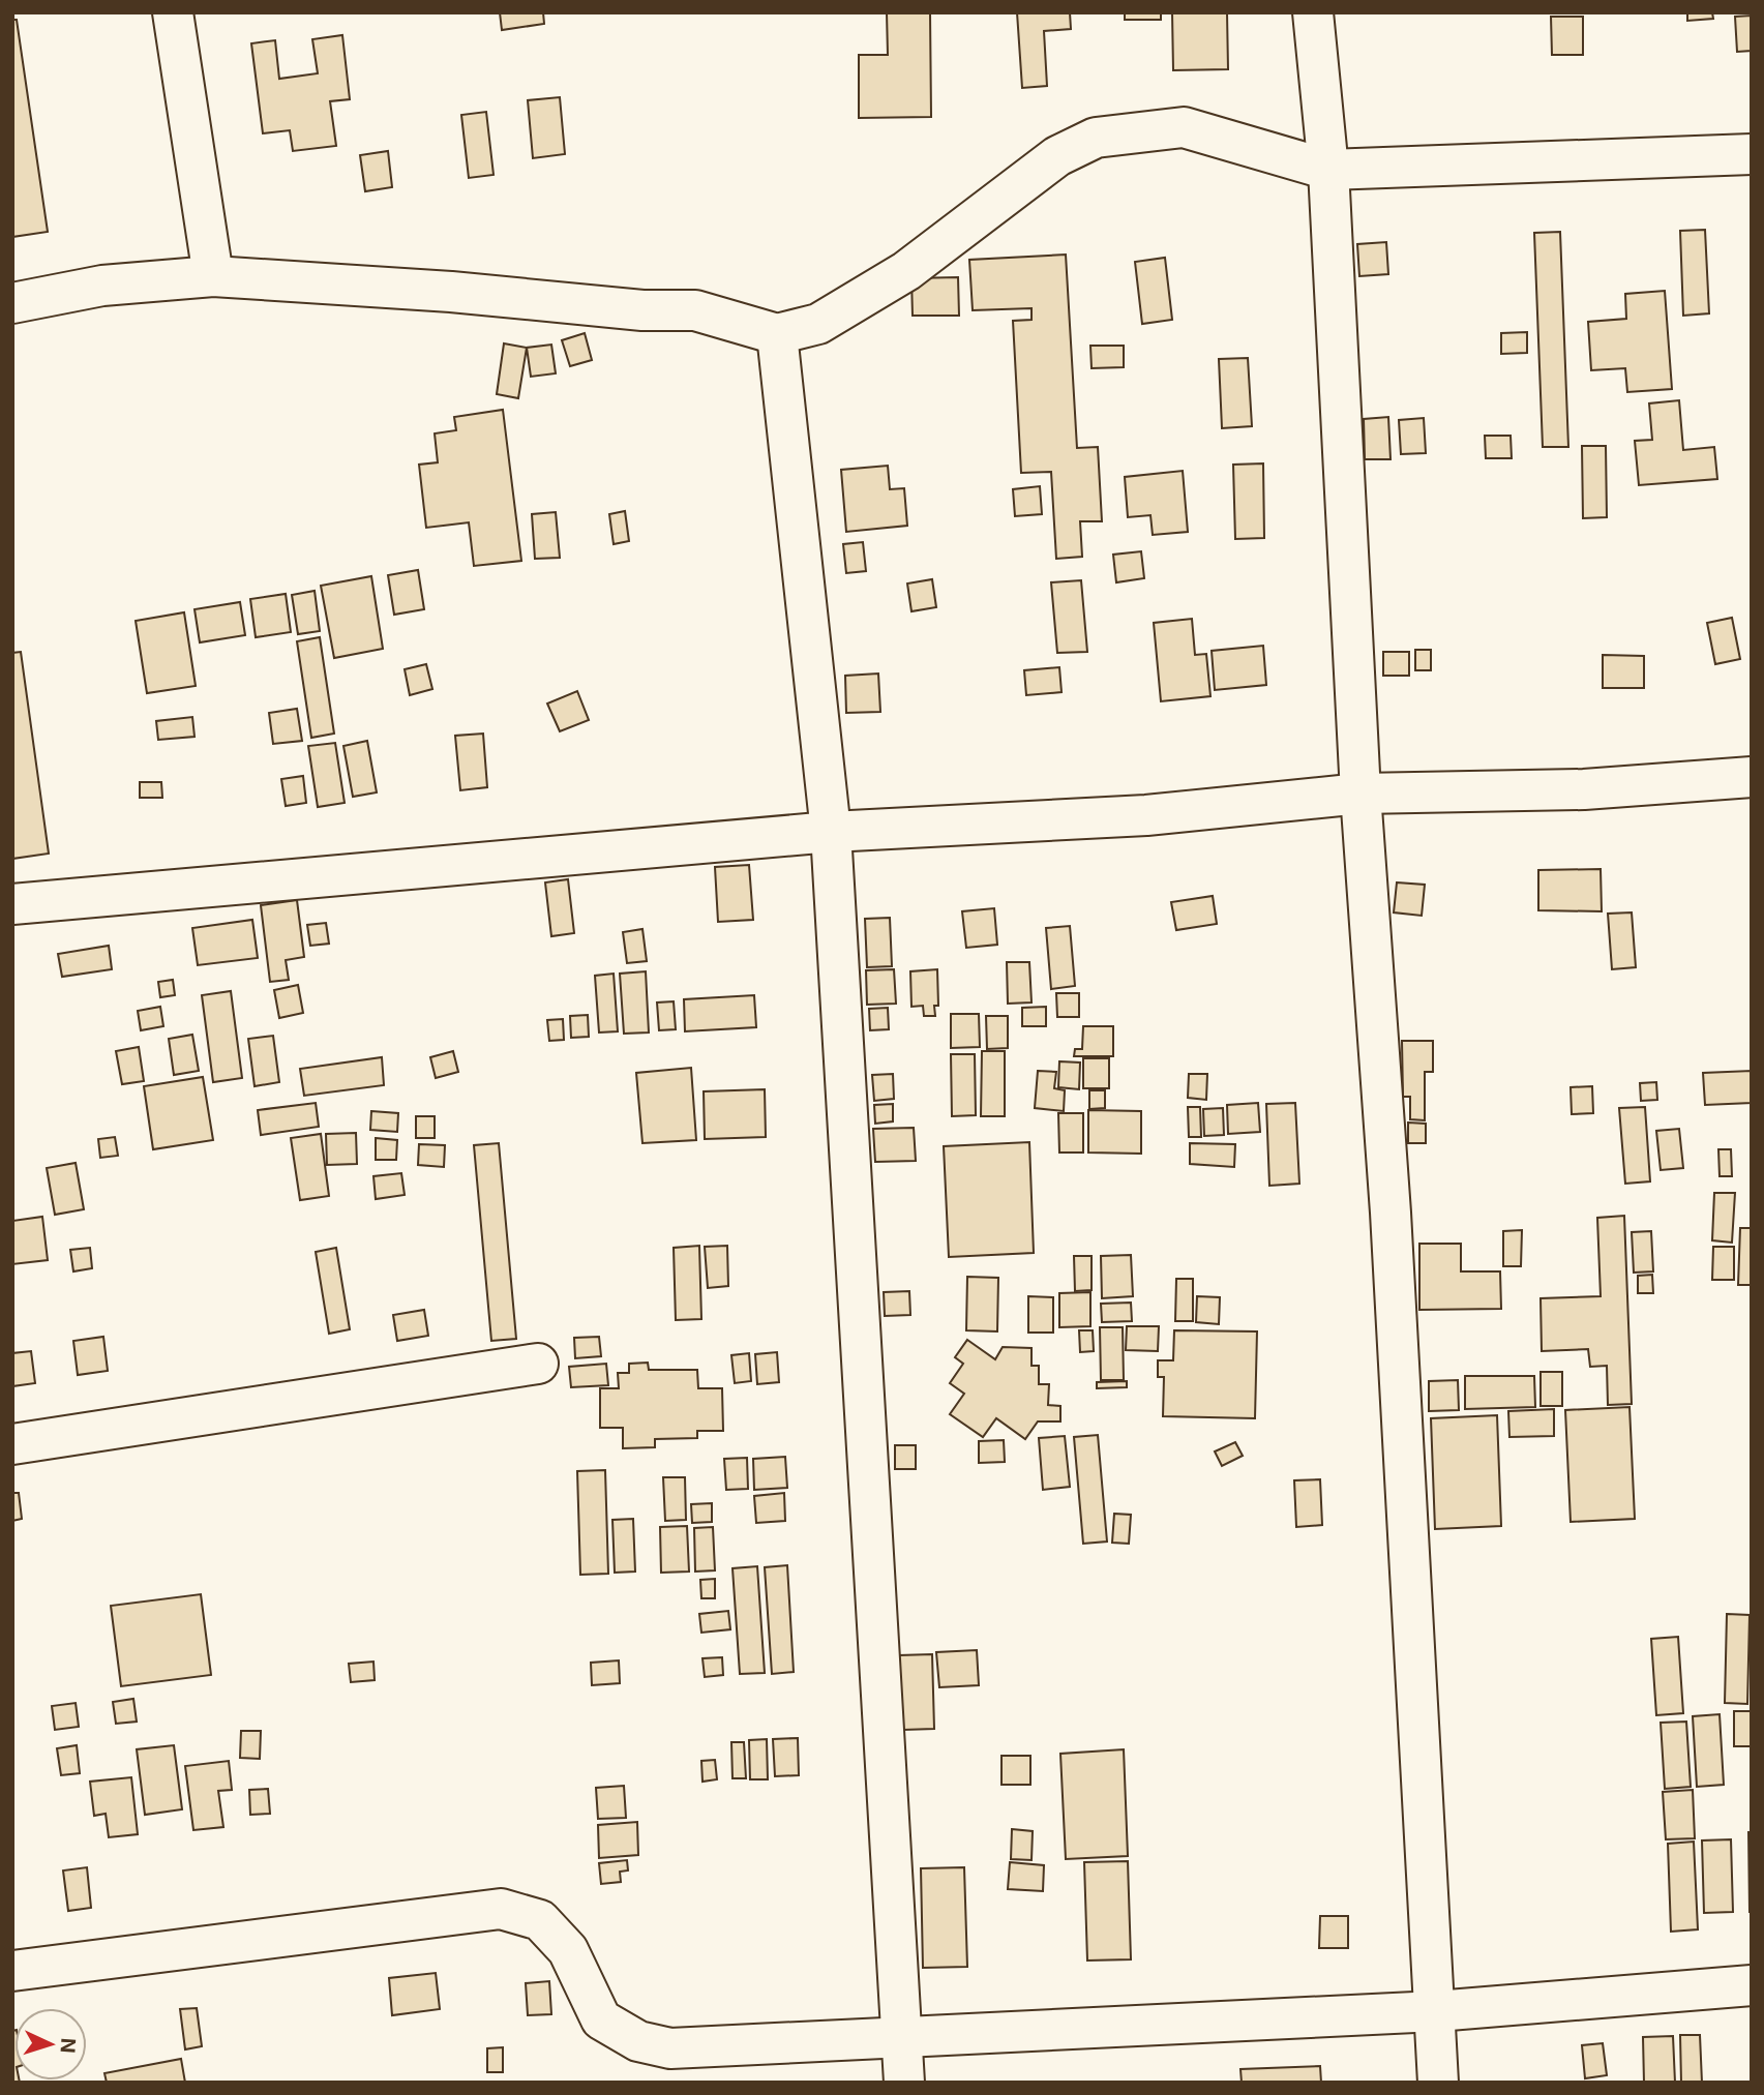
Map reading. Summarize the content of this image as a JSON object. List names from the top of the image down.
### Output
{
  "north": "right"
}
